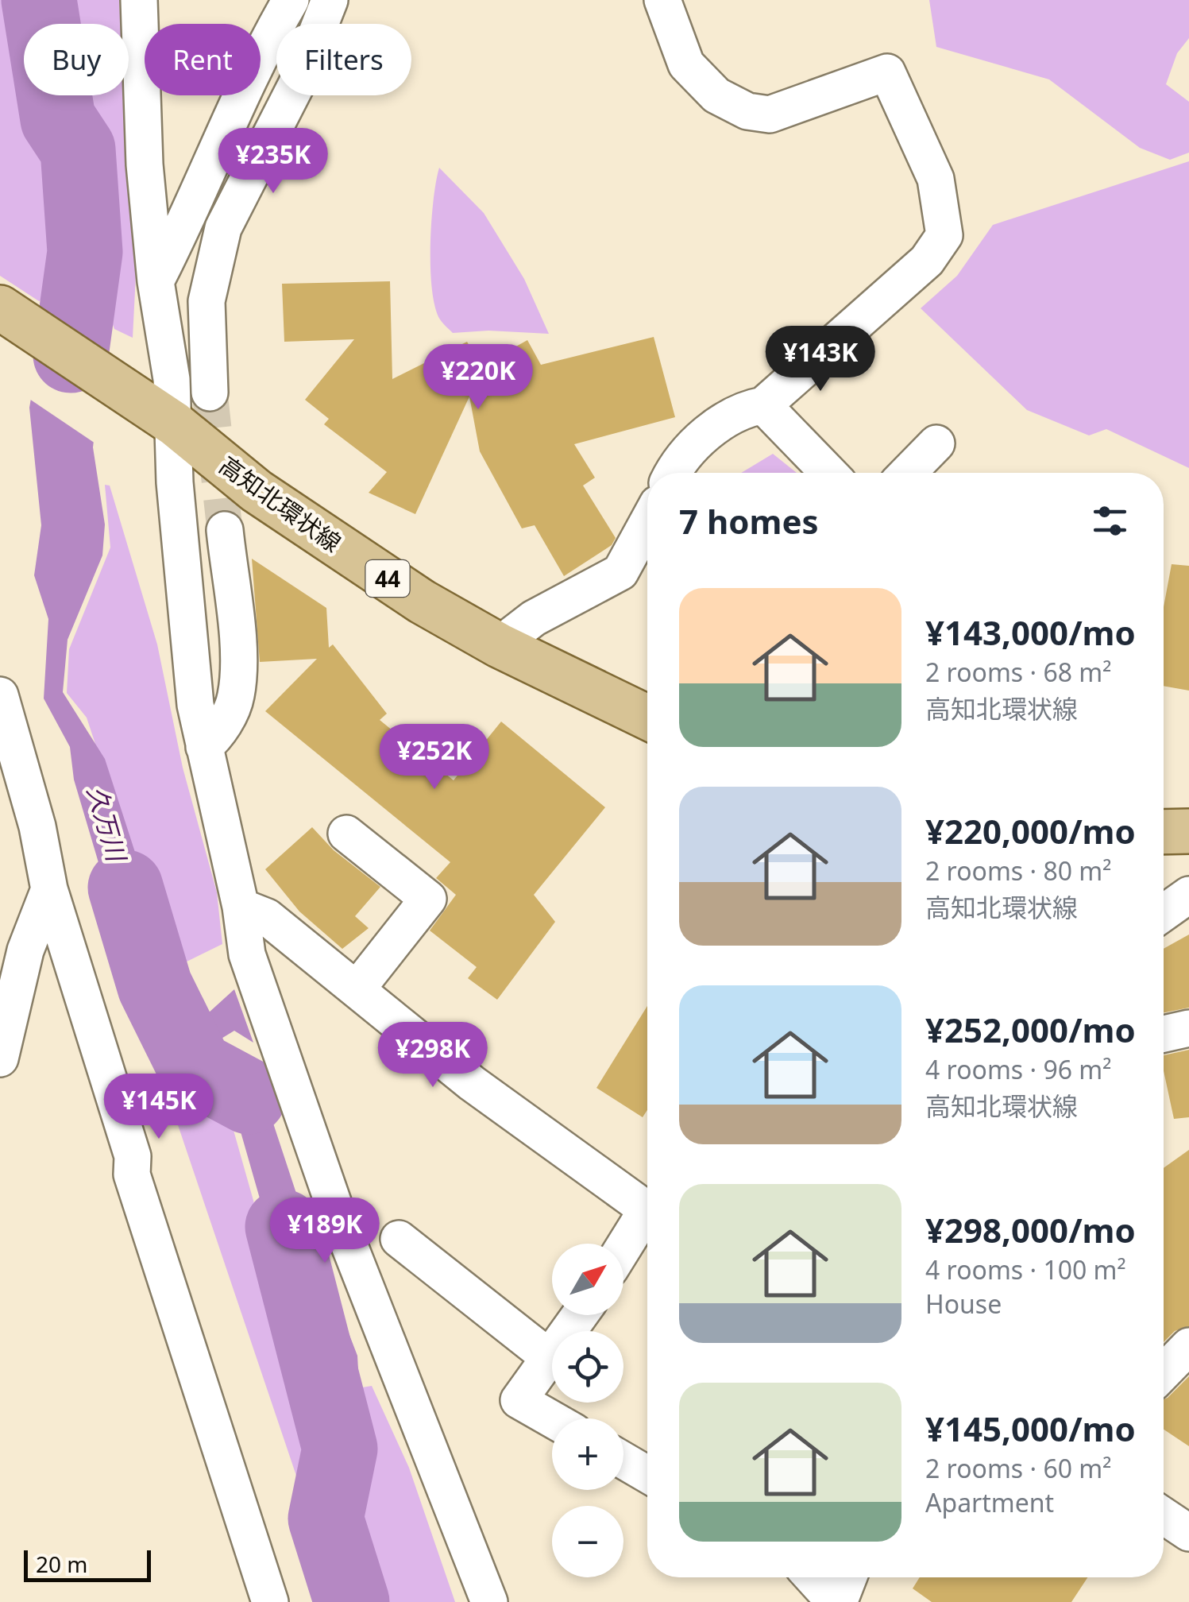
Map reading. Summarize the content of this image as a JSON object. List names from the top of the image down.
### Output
{
  "streets": {
    "main road": ["高知北環状線", "44"]
  },
  "water": ["久万川"],
  "scale_bar": "20 m",
  "north": "top right",
  "page": {
    "chip": ["Buy", "Rent", "Filters"],
    "price": [
      "¥235K",
      "¥143K",
      "¥220K",
      "¥252K",
      "¥298K",
      "¥145K",
      "¥189K"
    ],
    "heading": "7 homes",
    "list": [
      {
        "name": "¥143,000/mo",
        "note": "2 rooms · 68 m² · 高知北環状線"
      },
      {
        "name": "¥220,000/mo",
        "note": "2 rooms · 80 m² · 高知北環状線"
      },
      {
        "name": "¥252,000/mo",
        "note": "4 rooms · 96 m² · 高知北環状線"
      },
      {
        "name": "¥298,000/mo",
        "note": "4 rooms · 100 m² · House"
      },
      {
        "name": "¥145,000/mo",
        "note": "2 rooms · 60 m² · Apartment"
      }
    ],
    "map_buttons": ["+", "−"],
    "scale": "20 m"
  }
}
